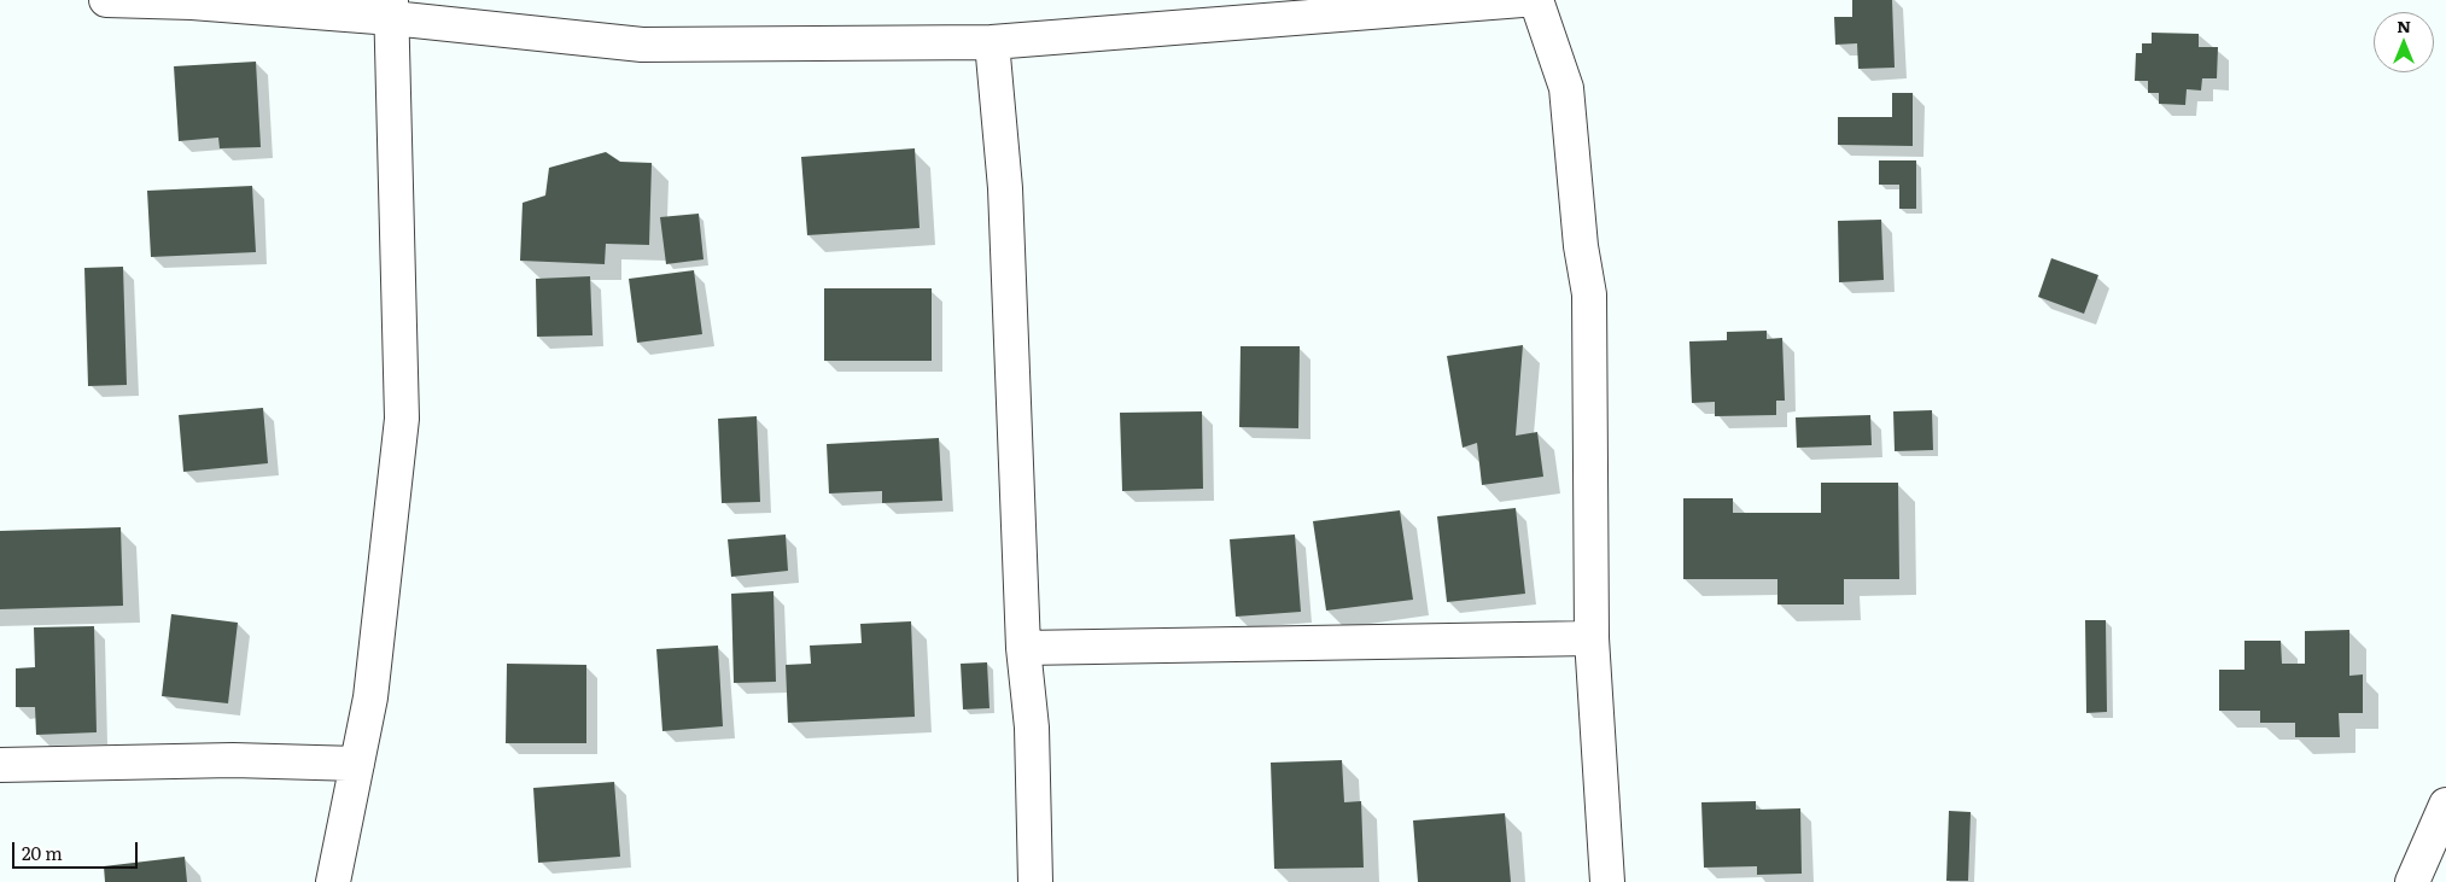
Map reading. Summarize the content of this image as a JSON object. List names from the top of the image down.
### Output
{
  "scale_bar": "20 m",
  "north": "top"
}
